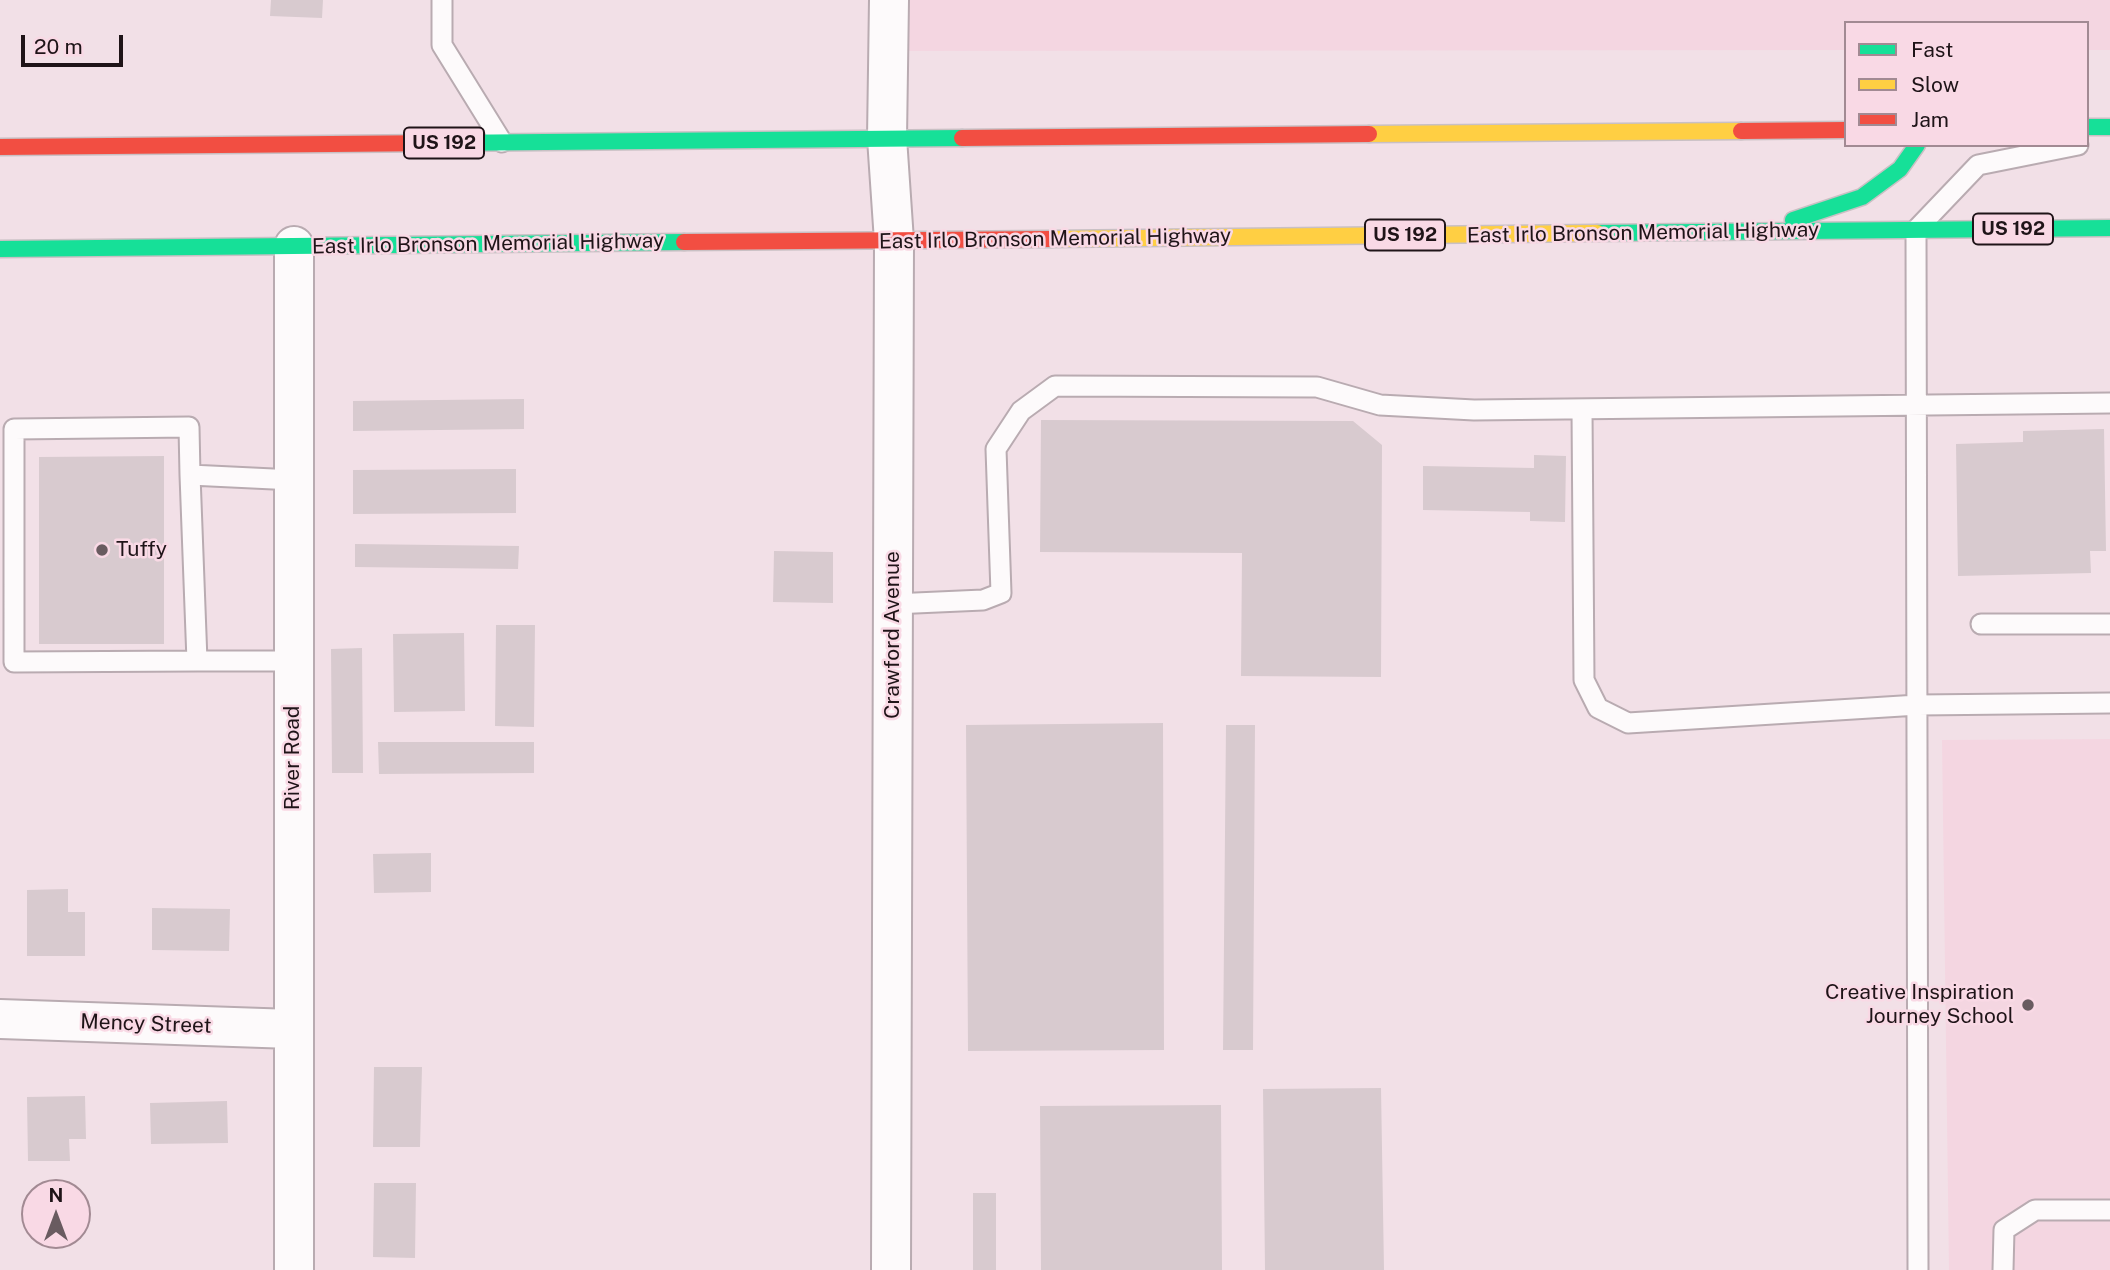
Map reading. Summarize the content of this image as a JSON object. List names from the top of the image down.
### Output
{
  "streets": {
    "highway": ["US 192", "East Irlo Bronson Memorial Highway"],
    "street": ["Crawford Avenue", "River Road", "Mency Street"]
  },
  "crossings": [
    ["US 192", "Crawford Avenue"],
    ["East Irlo Bronson Memorial Highway", "Crawford Avenue"],
    ["East Irlo Bronson Memorial Highway", "River Road"],
    ["River Road", "Mency Street"]
  ],
  "places": ["Tuffy", "Creative Inspiration Journey School"],
  "legend": ["Fast", "Slow", "Jam"],
  "scale_bar": "20 m",
  "north": "top"
}
